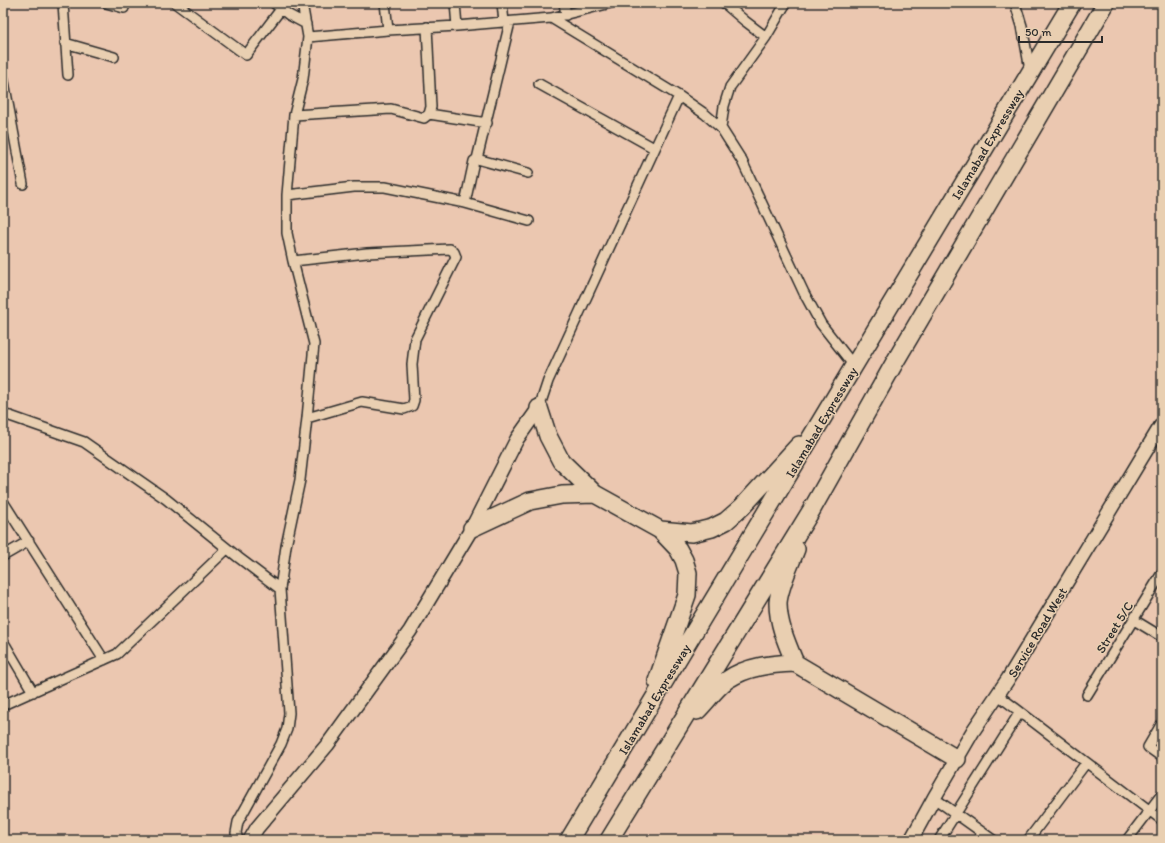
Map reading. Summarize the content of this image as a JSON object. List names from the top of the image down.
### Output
{
  "streets": {
    "highway": ["Islamabad Expressway"],
    "street": ["Street 5/C", "Service Road West"]
  },
  "scale_bar": "50 m"
}
